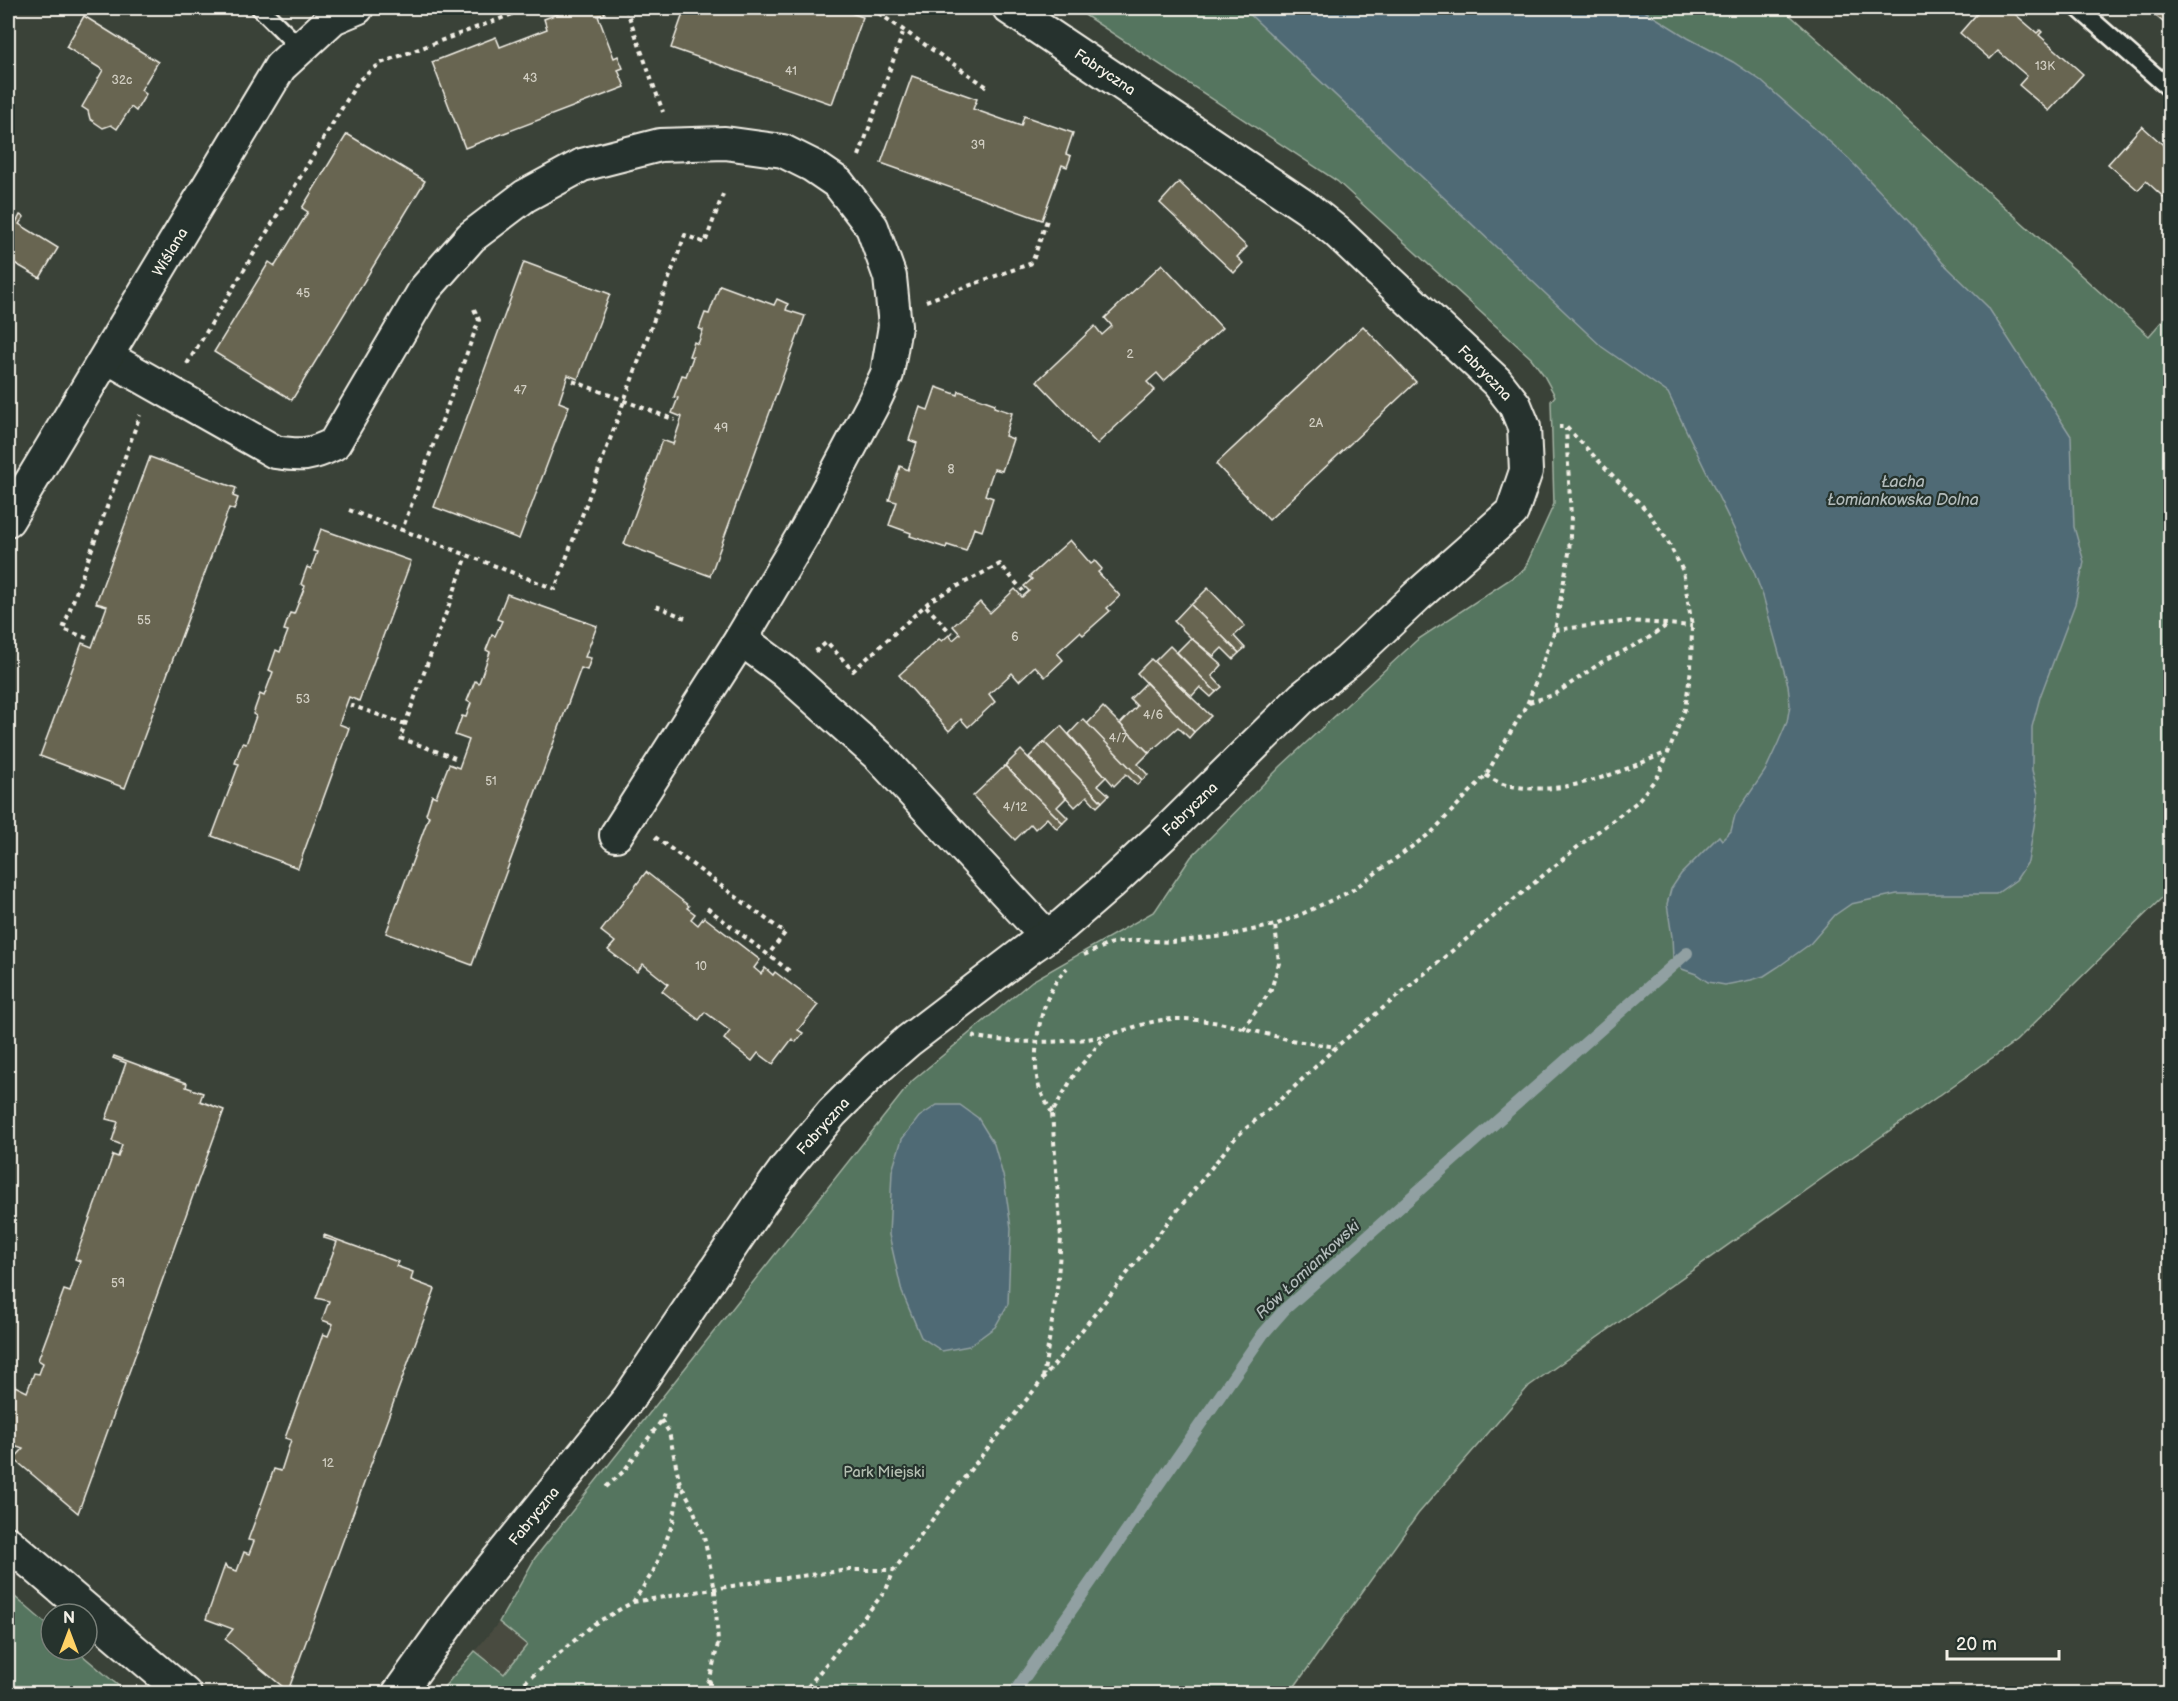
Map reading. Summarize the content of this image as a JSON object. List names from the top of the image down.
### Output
{
  "streets": {
    "street": ["Fabryczna", "Wiślana"]
  },
  "water": ["Łacha Łomiankowska Dolna", "Rów Łomiankowski"],
  "parks": ["Park Miejski"],
  "house_numbers": [
    "13K",
    "41",
    "43",
    "32c",
    "39",
    "45",
    "2",
    "47",
    "2A",
    "49",
    "8",
    "55",
    "6",
    "53",
    "4/6",
    "4/7",
    "51",
    "4/12",
    "10",
    "59",
    "12"
  ],
  "scale_bar": "20 m",
  "north": "top"
}
